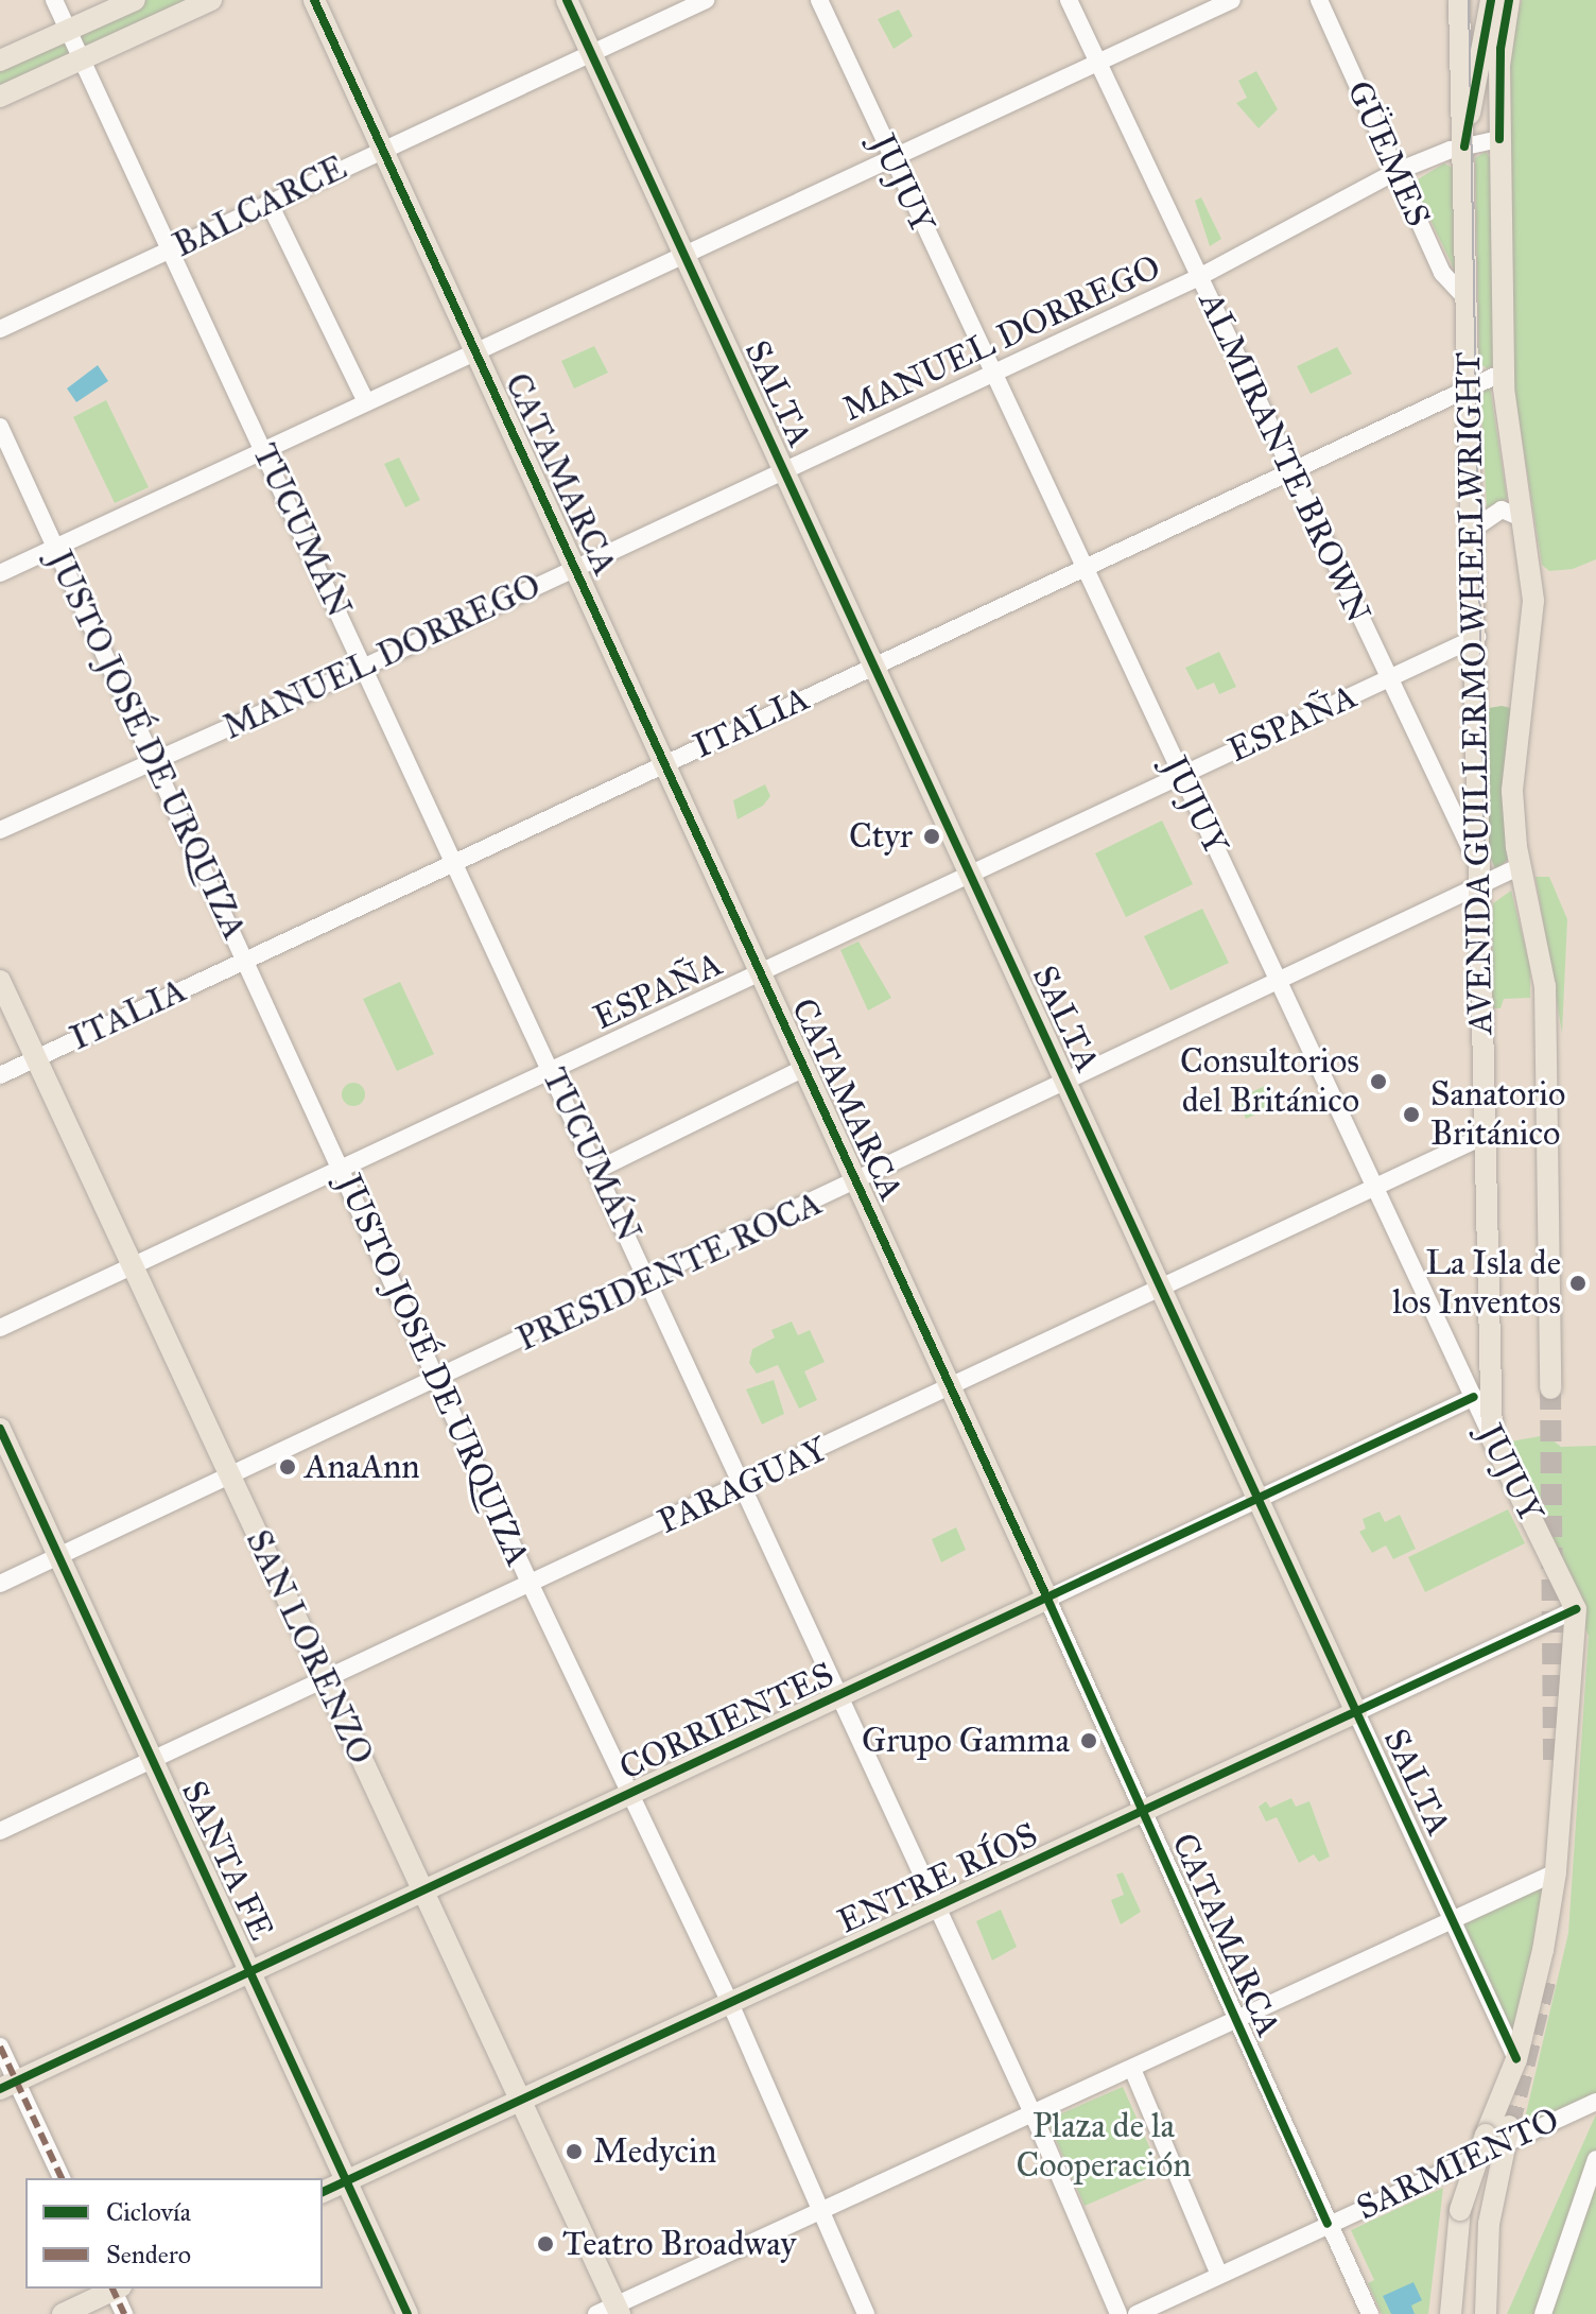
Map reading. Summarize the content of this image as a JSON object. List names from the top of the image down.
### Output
{
  "streets": {
    "main road": [
      "JUJUY",
      "SALTA",
      "CATAMARCA",
      "AVENIDA GUILLERMO WHEELWRIGHT",
      "SAN LORENZO",
      "CORRIENTES",
      "SANTA FE",
      "ENTRE RÍOS"
    ],
    "street": [
      "GÜEMES",
      "BALCARCE",
      "MANUEL DORREGO",
      "ALMIRANTE BROWN",
      "TUCUMÁN",
      "ITALIA",
      "ESPAÑA",
      "JUSTO JOSÉ DE URQUIZA",
      "PRESIDENTE ROCA",
      "PARAGUAY",
      "SARMIENTO"
    ]
  },
  "crossings": [
    ["GÜEMES", "MANUEL DORREGO"],
    ["GÜEMES", "AVENIDA GUILLERMO WHEELWRIGHT"],
    ["JUJUY", "MANUEL DORREGO"],
    ["JUJUY", "AVENIDA GUILLERMO WHEELWRIGHT"],
    ["JUJUY", "ITALIA"],
    ["JUJUY", "ESPAÑA"],
    ["JUJUY", "PRESIDENTE ROCA"],
    ["JUJUY", "PARAGUAY"],
    ["JUJUY", "CORRIENTES"],
    ["JUJUY", "ENTRE RÍOS"],
    ["BALCARCE", "SALTA"],
    ["BALCARCE", "CATAMARCA"],
    ["BALCARCE", "TUCUMÁN"],
    ["MANUEL DORREGO", "SALTA"],
    ["MANUEL DORREGO", "ALMIRANTE BROWN"],
    ["MANUEL DORREGO", "CATAMARCA"],
    ["MANUEL DORREGO", "TUCUMÁN"],
    ["MANUEL DORREGO", "AVENIDA GUILLERMO WHEELWRIGHT"],
    ["MANUEL DORREGO", "JUSTO JOSÉ DE URQUIZA"],
    ["SALTA", "ITALIA"],
    ["SALTA", "ESPAÑA"],
    ["SALTA", "PRESIDENTE ROCA"],
    ["SALTA", "PARAGUAY"],
    ["SALTA", "CORRIENTES"],
    ["SALTA", "ENTRE RÍOS"],
    ["ALMIRANTE BROWN", "AVENIDA GUILLERMO WHEELWRIGHT"],
    ["ALMIRANTE BROWN", "ITALIA"],
    ["ALMIRANTE BROWN", "ESPAÑA"],
    ["ALMIRANTE BROWN", "PRESIDENTE ROCA"],
    ["CATAMARCA", "ITALIA"],
    ["CATAMARCA", "ESPAÑA"],
    ["CATAMARCA", "PRESIDENTE ROCA"],
    ["CATAMARCA", "PARAGUAY"],
    ["CATAMARCA", "CORRIENTES"],
    ["CATAMARCA", "ENTRE RÍOS"],
    ["CATAMARCA", "SARMIENTO"],
    ["TUCUMÁN", "ITALIA"],
    ["TUCUMÁN", "ESPAÑA"],
    ["TUCUMÁN", "PRESIDENTE ROCA"],
    ["TUCUMÁN", "PARAGUAY"],
    ["TUCUMÁN", "CORRIENTES"],
    ["TUCUMÁN", "ENTRE RÍOS"],
    ["AVENIDA GUILLERMO WHEELWRIGHT", "ITALIA"],
    ["AVENIDA GUILLERMO WHEELWRIGHT", "ESPAÑA"],
    ["AVENIDA GUILLERMO WHEELWRIGHT", "PRESIDENTE ROCA"],
    ["AVENIDA GUILLERMO WHEELWRIGHT", "PARAGUAY"],
    ["ITALIA", "JUSTO JOSÉ DE URQUIZA"],
    ["ITALIA", "SAN LORENZO"],
    ["ESPAÑA", "JUSTO JOSÉ DE URQUIZA"],
    ["ESPAÑA", "SAN LORENZO"],
    ["JUSTO JOSÉ DE URQUIZA", "PRESIDENTE ROCA"],
    ["JUSTO JOSÉ DE URQUIZA", "PARAGUAY"],
    ["JUSTO JOSÉ DE URQUIZA", "CORRIENTES"],
    ["JUSTO JOSÉ DE URQUIZA", "ENTRE RÍOS"],
    ["PRESIDENTE ROCA", "SAN LORENZO"],
    ["PRESIDENTE ROCA", "SANTA FE"],
    ["PARAGUAY", "SAN LORENZO"],
    ["PARAGUAY", "SANTA FE"],
    ["SAN LORENZO", "CORRIENTES"],
    ["SAN LORENZO", "ENTRE RÍOS"],
    ["CORRIENTES", "SANTA FE"],
    ["SANTA FE", "ENTRE RÍOS"]
  ],
  "parks": ["Plaza de la Cooperación"],
  "places": [
    "Ctyr",
    "Consultorios del Británico",
    "Sanatorio Británico",
    "La Isla de los Inventos",
    "AnaAnn",
    "Grupo Gamma",
    "Medycin",
    "Teatro Broadway"
  ],
  "legend": ["Ciclovía", "Sendero"]
}
